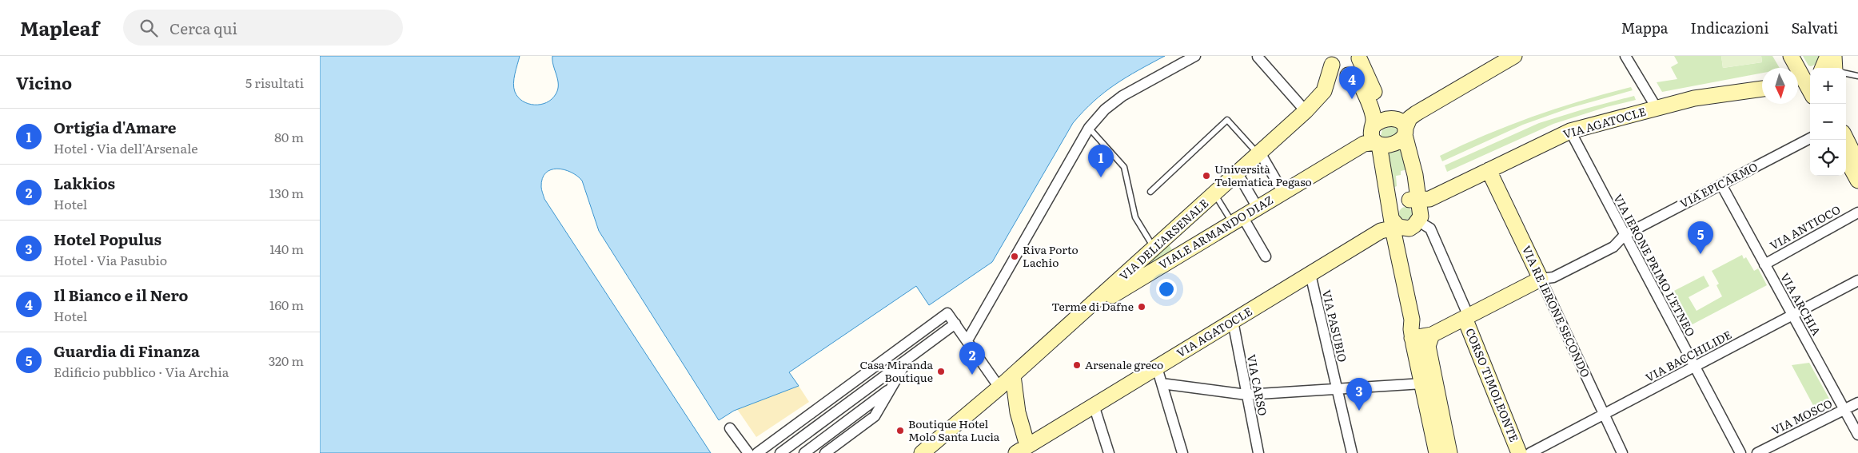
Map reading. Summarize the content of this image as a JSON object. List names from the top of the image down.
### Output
{
  "streets": {
    "street": [
      "VIA AGATOCLE",
      "VIA EPICARMO",
      "VIA ANTIOCO",
      "VIALE ARMANDO DIAZ",
      "VIA DELL'ARSENALE",
      "VIA IERONE PRIMO L'ETNEO",
      "VIA ARCHIA",
      "VIA RE IERONE SECONDO",
      "VIA PASUBIO",
      "VIA BACCHILIDE",
      "VIA CARSO",
      "CORSO TIMOLEONTE",
      "VIA MOSCO"
    ]
  },
  "crossings": [
    ["VIA AGATOCLE", "VIA IERONE PRIMO L'ETNEO"],
    ["VIA AGATOCLE", "VIA RE IERONE SECONDO"],
    ["VIA AGATOCLE", "VIA PASUBIO"],
    ["VIA AGATOCLE", "VIA CARSO"],
    ["VIA EPICARMO", "VIA IERONE PRIMO L'ETNEO"],
    ["VIA EPICARMO", "VIA ARCHIA"],
    ["VIA EPICARMO", "VIA RE IERONE SECONDO"],
    ["VIA ANTIOCO", "VIA ARCHIA"],
    ["VIALE ARMANDO DIAZ", "VIA DELL'ARSENALE"],
    ["VIA IERONE PRIMO L'ETNEO", "VIA BACCHILIDE"],
    ["VIA ARCHIA", "VIA BACCHILIDE"],
    ["VIA ARCHIA", "VIA MOSCO"],
    ["VIA RE IERONE SECONDO", "VIA BACCHILIDE"]
  ],
  "places": [
    "Università Telematica Pegaso",
    "Riva Porto Lachio",
    "Terme di Dafne",
    "Arsenale greco",
    "Casa Miranda Boutique",
    "Boutique Hotel Molo Santa Lucia"
  ],
  "north": "bottom",
  "page": {
    "header": "Mapleaf",
    "search": "Cerca qui",
    "nav": ["Mappa", "Indicazioni", "Salvati"],
    "heading": ["Vicino", "5 risultati"],
    "pins": [
      "4",
      "1",
      "5",
      "2",
      "3"
    ],
    "map_buttons": ["+", "−"],
    "list": [
      {
        "mark": "1",
        "name": "Ortigia d'Amare",
        "note": "Hotel · Via dell'Arsenale",
        "value": "80 m"
      },
      {
        "mark": "2",
        "name": "Lakkios",
        "note": "Hotel",
        "value": "130 m"
      },
      {
        "mark": "3",
        "name": "Hotel Populus",
        "note": "Hotel · Via Pasubio",
        "value": "140 m"
      },
      {
        "mark": "4",
        "name": "Il Bianco e il Nero",
        "note": "Hotel",
        "value": "160 m"
      },
      {
        "mark": "5",
        "name": "Guardia di Finanza",
        "note": "Edificio pubblico · Via Archia",
        "value": "320 m"
      }
    ]
  }
}
